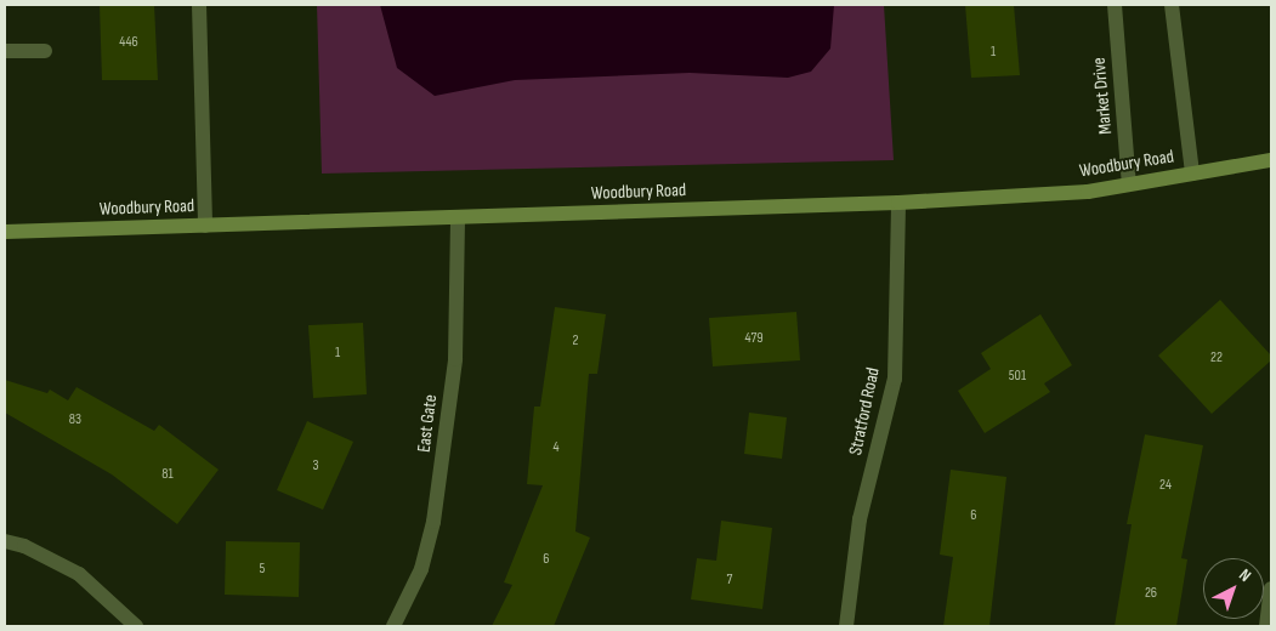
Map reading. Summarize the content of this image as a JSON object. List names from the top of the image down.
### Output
{
  "streets": {
    "main road": ["Woodbury Road"],
    "street": ["Market Drive", "Stratford Road", "East Gate"]
  },
  "crossings": [
    ["Market Drive", "Woodbury Road"],
    ["Woodbury Road", "Stratford Road"],
    ["Woodbury Road", "East Gate"]
  ],
  "house_numbers": [
    "446",
    "1",
    "479",
    "2",
    "1",
    "22",
    "501",
    "83",
    "4",
    "3",
    "81",
    "24",
    "6",
    "6",
    "5",
    "7",
    "26"
  ],
  "north": "top right"
}
